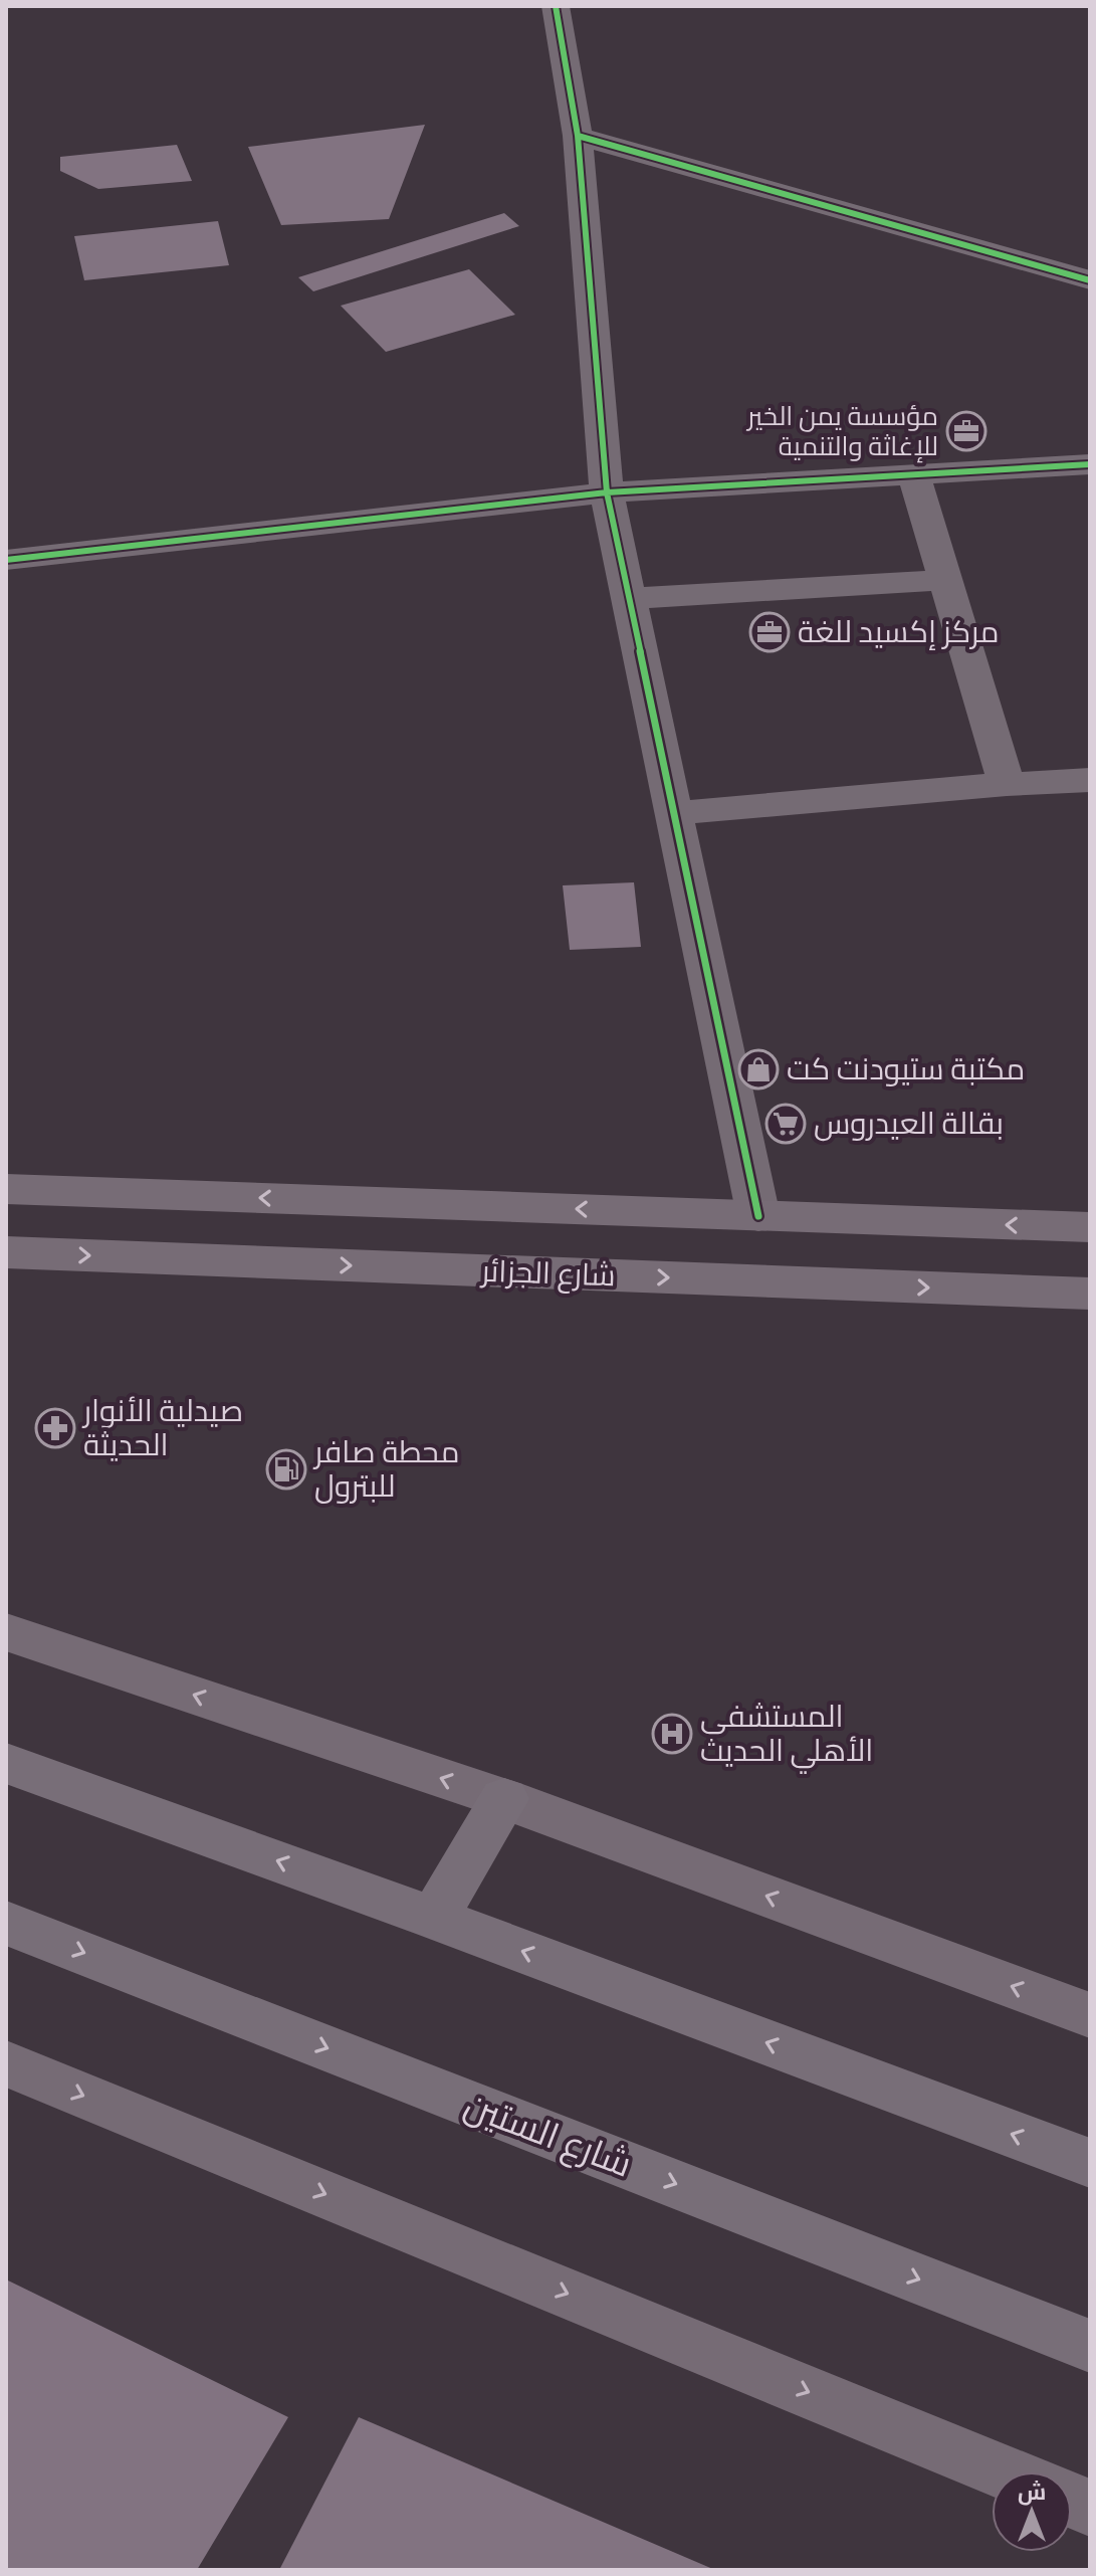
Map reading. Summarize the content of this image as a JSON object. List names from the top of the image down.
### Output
{
  "streets": {
    "highway": ["شارع الستين"],
    "main road": ["شارع الجزائر"]
  },
  "places": {
    "office": ["مؤسسة يمن الخير للإغاثة والتنمية", "مركز إكسيد للغة"],
    "shop": ["مكتبة ستيودنت كت"],
    "supermarket": ["بقالة العيدروس"],
    "pharmacy": ["صيدلية الأنوار الحديثة"],
    "fuel station": ["محطة صافر للبترول"],
    "hospital": ["المستشفى الأهلي الحديث"]
  },
  "north": "top"
}
